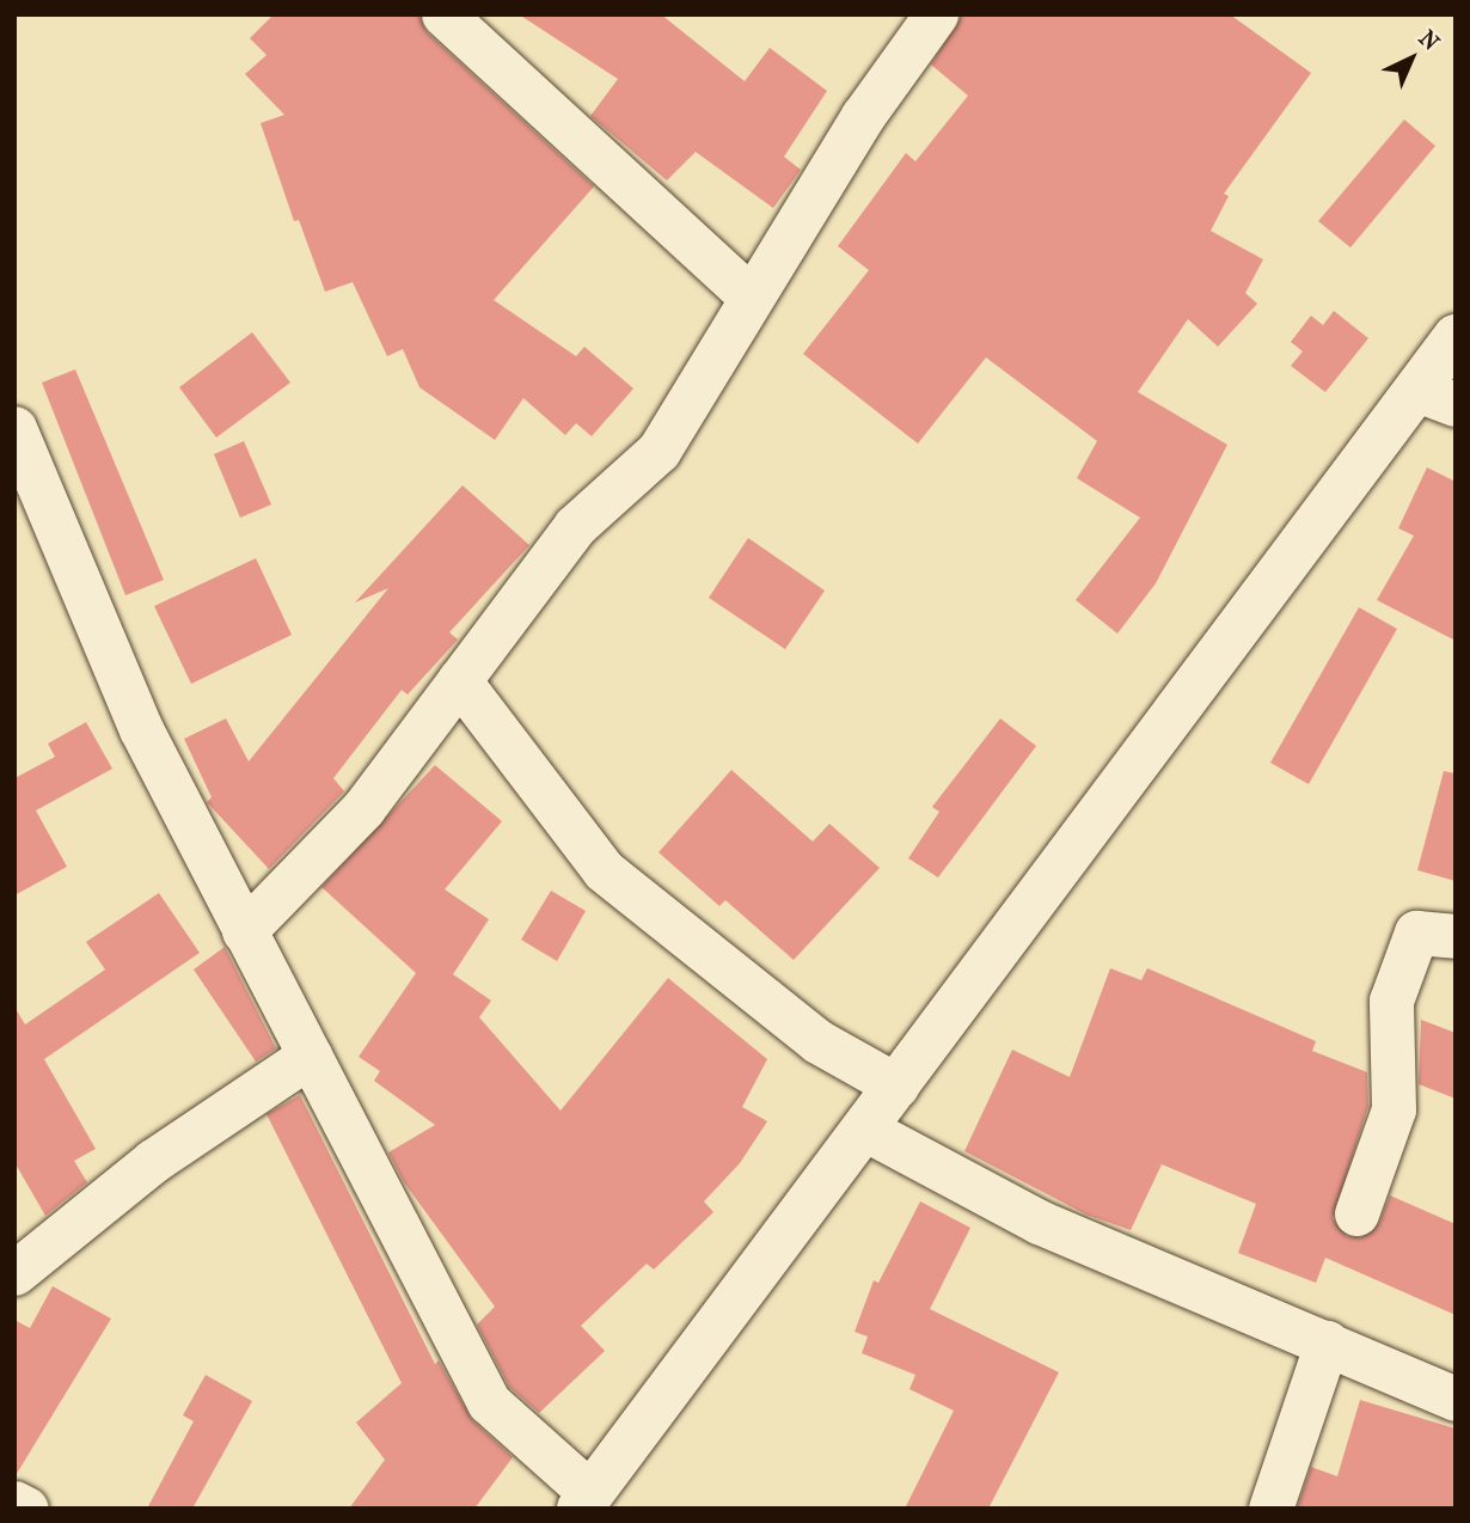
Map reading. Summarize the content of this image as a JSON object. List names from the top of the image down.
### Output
{
  "north": "top right"
}
